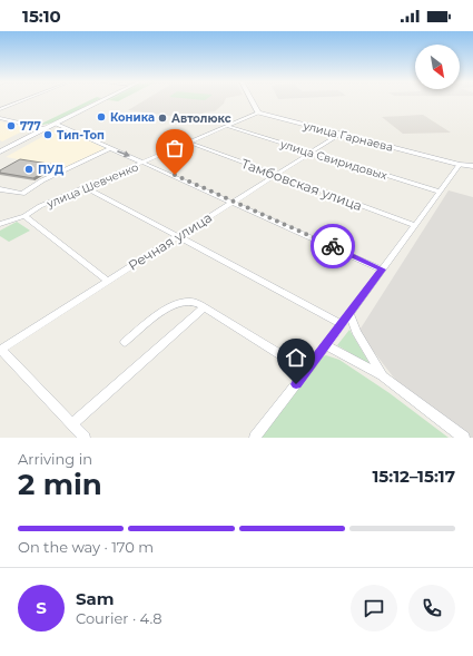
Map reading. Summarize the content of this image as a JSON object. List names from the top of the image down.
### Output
{
  "streets": {
    "street": [
      "улица Гарнаева",
      "улица Свиридовых",
      "улица Шевченко",
      "Тамбовская улица",
      "Речная улица"
    ]
  },
  "crossings": [
    ["улица Гарнаева", "улица Шевченко"],
    ["улица Гарнаева", "Речная улица"],
    ["улица Свиридовых", "улица Шевченко"],
    ["улица Свиридовых", "Речная улица"],
    ["улица Шевченко", "Тамбовская улица"],
    ["Тамбовская улица", "Речная улица"]
  ],
  "places": [
    "Коника",
    "Автолюкс",
    "777",
    "Тип-Топ",
    "ПУД"
  ],
  "north": "bottom right",
  "page": {
    "status": "15:10",
    "heading": ["2 min", "Arriving in", "15:12–15:17"],
    "panel": ["Sam", "Courier · 4.8"],
    "bar": "On the way · 170 m",
    "round": "S"
  }
}
